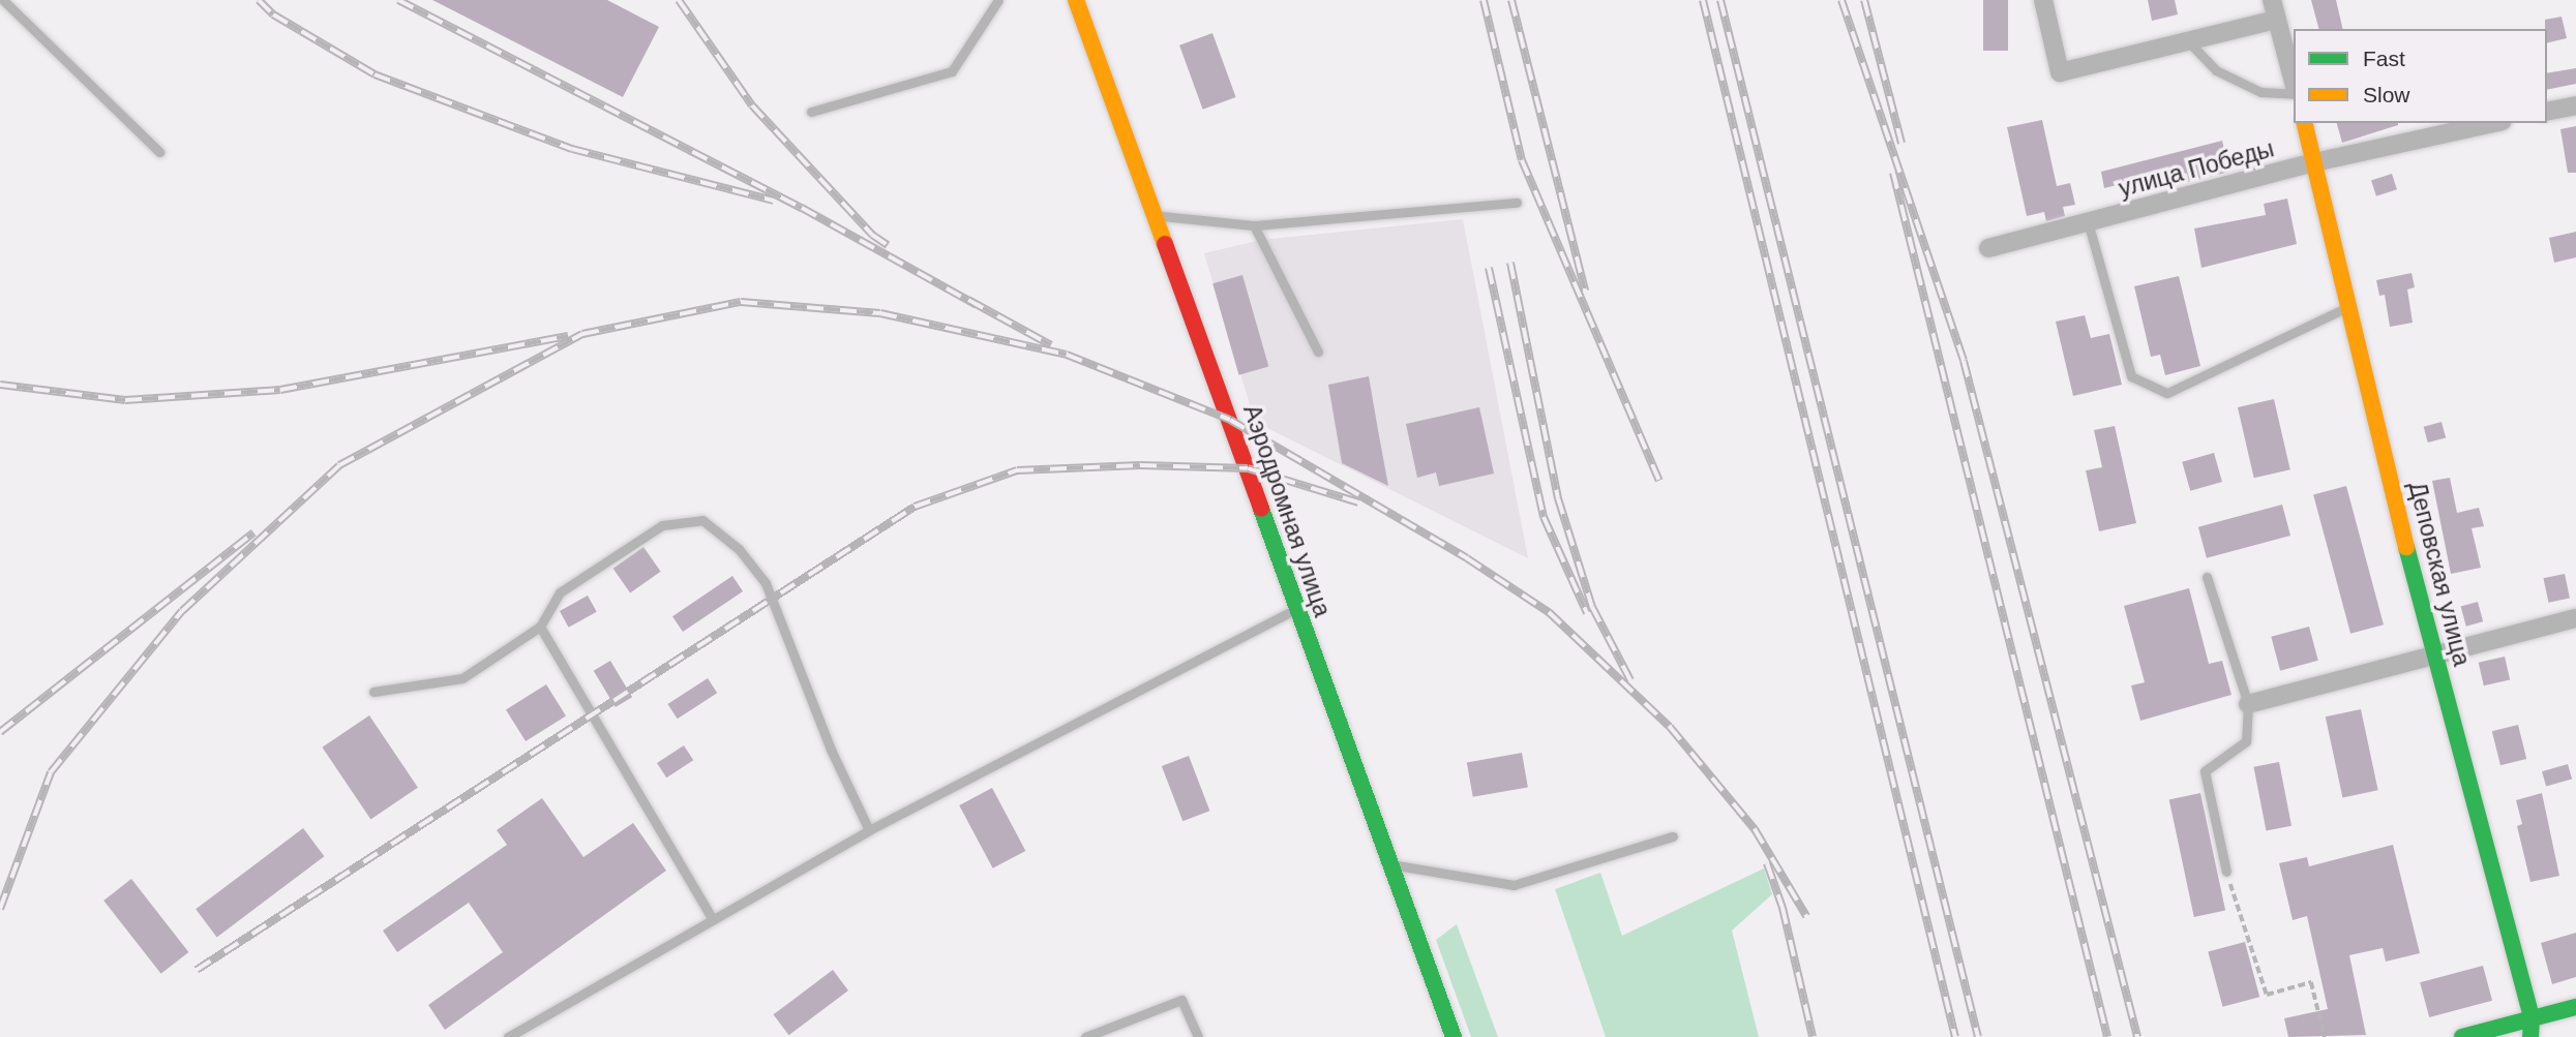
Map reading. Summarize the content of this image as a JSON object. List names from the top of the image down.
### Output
{
  "streets": {
    "main road": ["Аэродромная улица", "Деповская улица"],
    "street": ["улица Победы"]
  },
  "crossings": [
    ["улица Победы", "Деповская улица"]
  ],
  "legend": ["Fast", "Slow"]
}
